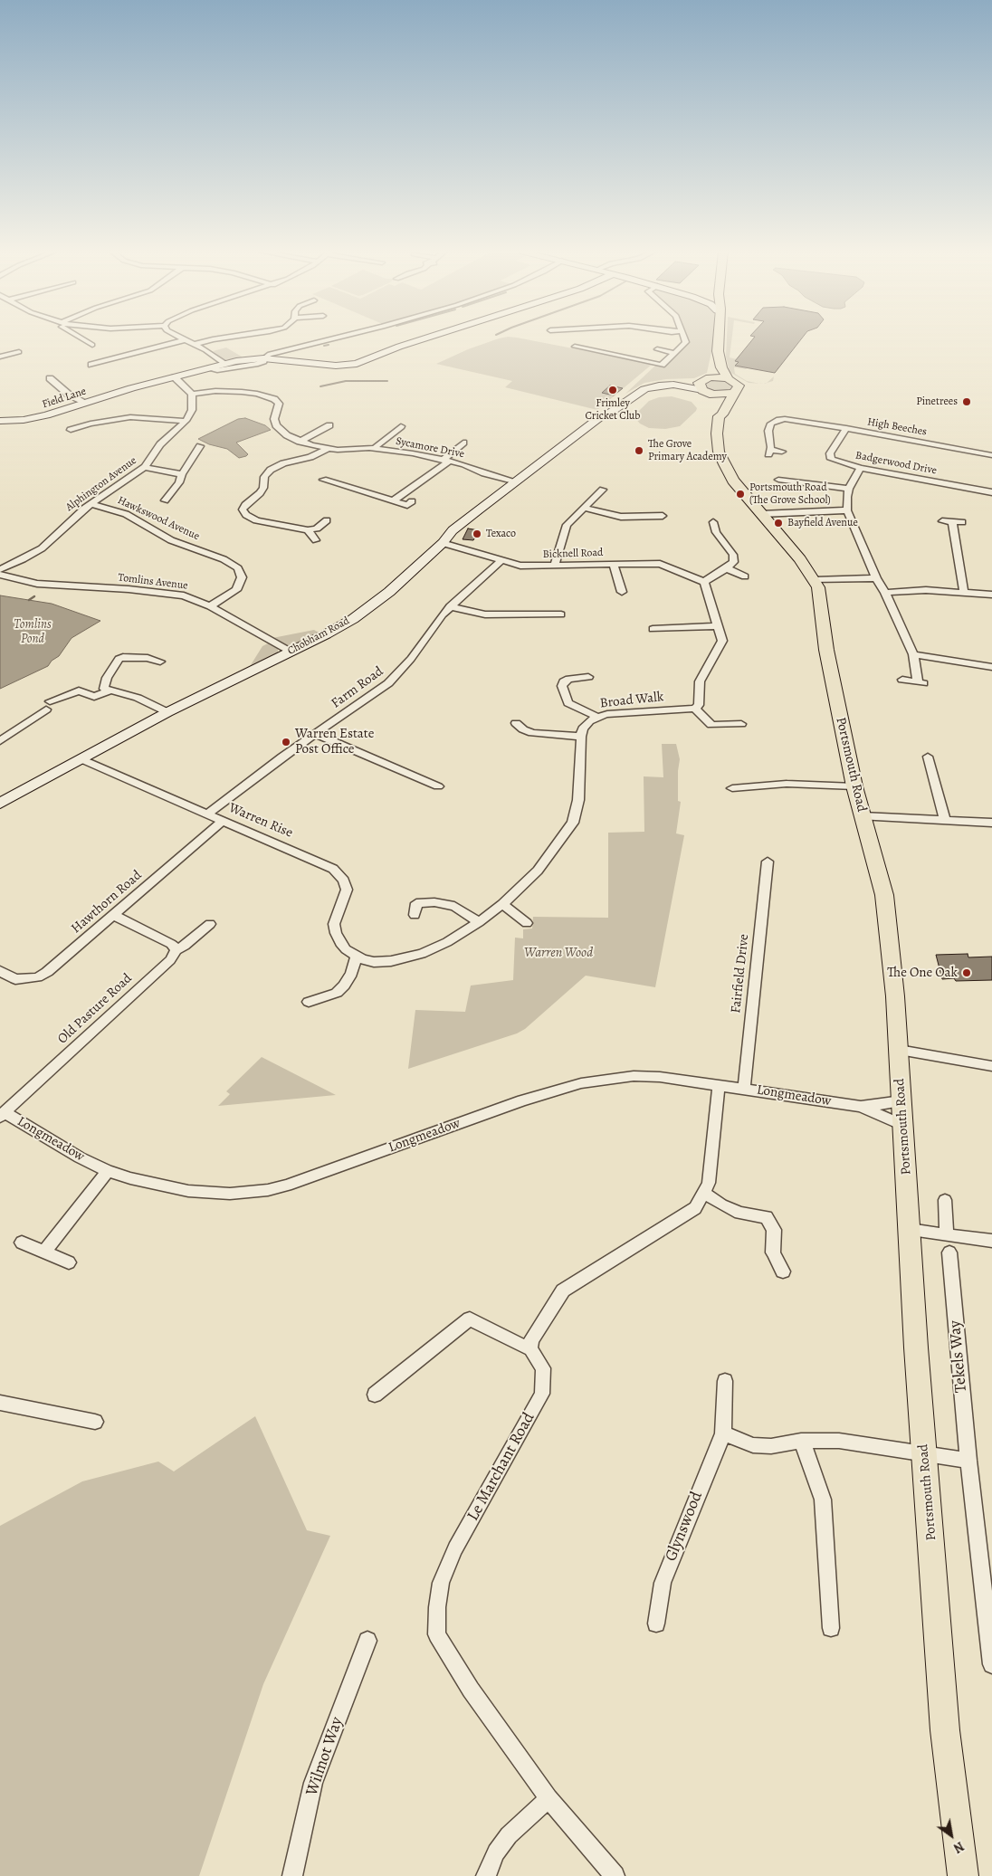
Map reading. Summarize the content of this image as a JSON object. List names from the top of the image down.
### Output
{
  "streets": {
    "main road": ["Field Lane", "Chobham Road", "Portsmouth Road"],
    "street": [
      "High Beeches",
      "Sycamore Drive",
      "Badgerwood Drive",
      "Alphington Avenue",
      "Hawkswood Avenue",
      "Bicknell Road",
      "Tomlins Avenue",
      "Farm Road",
      "Broad Walk",
      "Warren Rise",
      "Hawthorn Road",
      "Fairfield Drive",
      "Old Pasture Road",
      "Longmeadow",
      "Tekels Way",
      "Le Marchant Road",
      "Glynswood",
      "Wilmot Way"
    ]
  },
  "crossings": [
    ["High Beeches", "Badgerwood Drive"],
    ["Sycamore Drive", "Chobham Road"],
    ["Alphington Avenue", "Hawkswood Avenue"],
    ["Alphington Avenue", "Tomlins Avenue"],
    ["Hawkswood Avenue", "Tomlins Avenue"],
    ["Bicknell Road", "Chobham Road"],
    ["Bicknell Road", "Farm Road"],
    ["Tomlins Avenue", "Chobham Road"],
    ["Chobham Road", "Portsmouth Road"],
    ["Chobham Road", "Warren Rise"],
    ["Farm Road", "Warren Rise"],
    ["Broad Walk", "Warren Rise"],
    ["Warren Rise", "Hawthorn Road"],
    ["Fairfield Drive", "Longmeadow"],
    ["Old Pasture Road", "Longmeadow"]
  ],
  "water": ["Tomlins Pond"],
  "parks": ["Warren Wood"],
  "places": [
    "Frimley Cricket Club",
    "Pinetrees",
    "The Grove Primary Academy",
    "Portsmouth Road (The Grove School)",
    "Bayfield Avenue",
    "Texaco",
    "Warren Estate Post Office",
    "The One Oak"
  ],
  "north": "bottom right"
}
